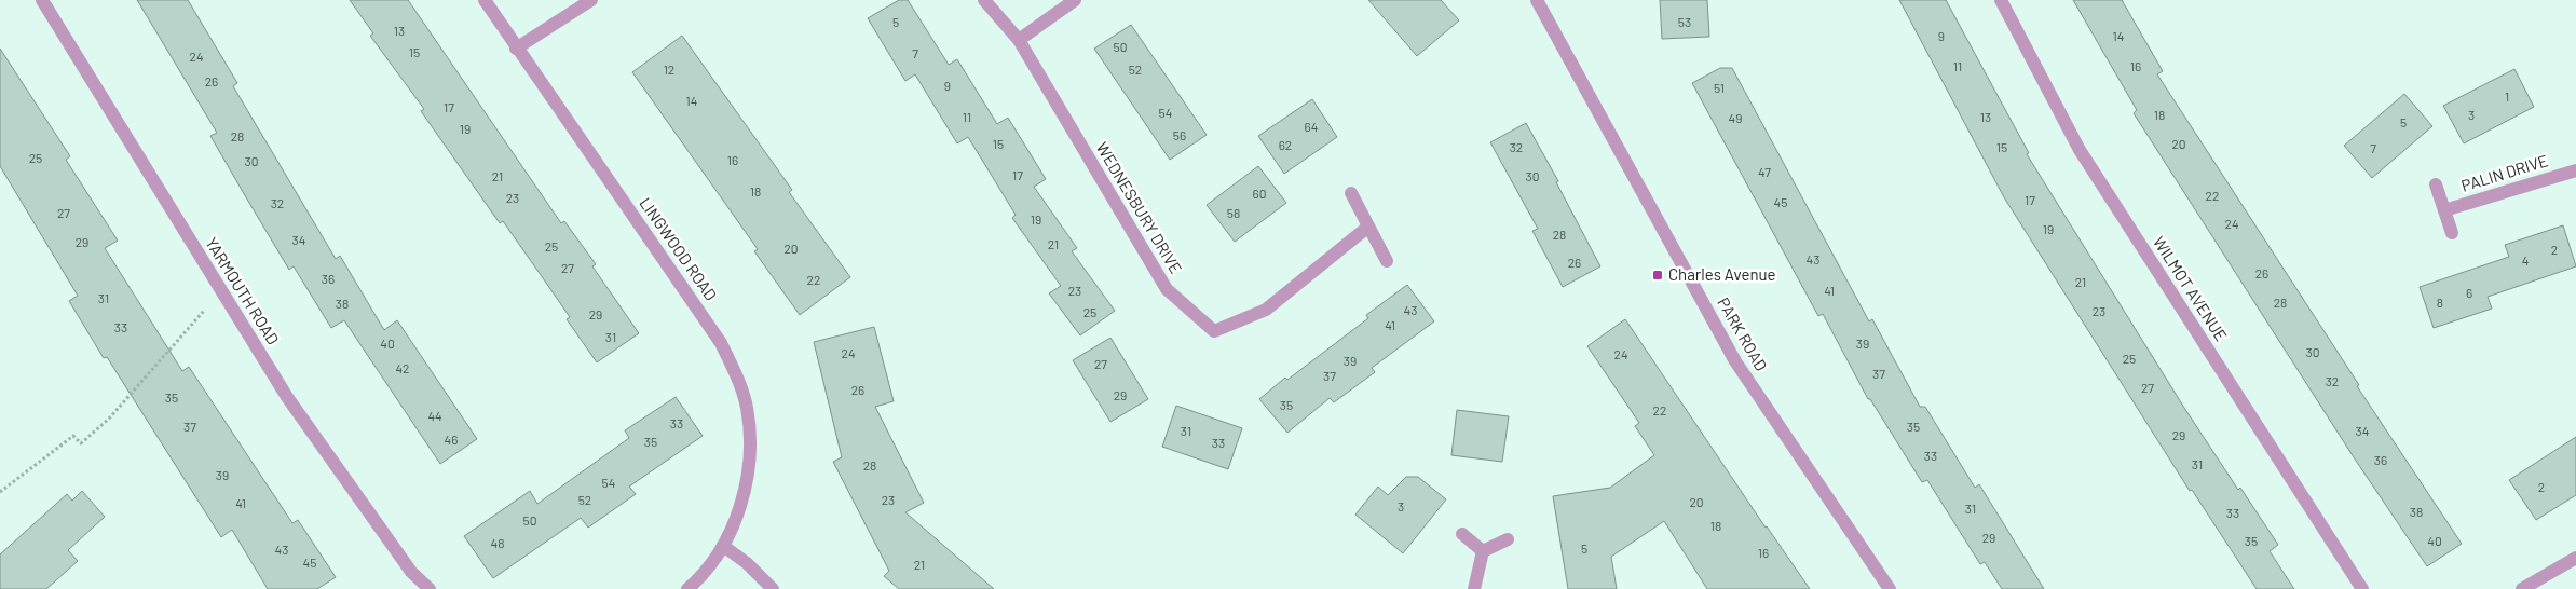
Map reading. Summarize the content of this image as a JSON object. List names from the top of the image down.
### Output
{
  "streets": {
    "street": [
      "PALIN DRIVE",
      "WEDNESBURY DRIVE",
      "LINGWOOD ROAD",
      "WILMOT AVENUE",
      "YARMOUTH ROAD",
      "PARK ROAD"
    ]
  },
  "places": {
    "transit": ["Charles Avenue"]
  },
  "house_numbers": [
    "5",
    "53",
    "13",
    "9",
    "14",
    "50",
    "15",
    "7",
    "24",
    "11",
    "16",
    "12",
    "52",
    "26",
    "9",
    "51",
    "1",
    "14",
    "17",
    "54",
    "18",
    "3",
    "11",
    "13",
    "49",
    "5",
    "64",
    "19",
    "56",
    "28",
    "15",
    "20",
    "62",
    "32",
    "15",
    "7",
    "25",
    "16",
    "30",
    "47",
    "17",
    "21",
    "30",
    "18",
    "60",
    "22",
    "23",
    "17",
    "45",
    "32",
    "27",
    "58",
    "19",
    "24",
    "19",
    "28",
    "34",
    "29",
    "21",
    "25",
    "20",
    "2",
    "43",
    "4",
    "26",
    "27",
    "26",
    "36",
    "22",
    "21",
    "23",
    "41",
    "6",
    "31",
    "28",
    "8",
    "38",
    "43",
    "23",
    "25",
    "29",
    "41",
    "33",
    "31",
    "40",
    "39",
    "30",
    "24",
    "24",
    "25",
    "39",
    "27",
    "42",
    "37",
    "37",
    "32",
    "27",
    "26",
    "29",
    "35",
    "35",
    "22",
    "44",
    "33",
    "37",
    "35",
    "31",
    "34",
    "29",
    "46",
    "35",
    "33",
    "33",
    "36",
    "31",
    "28",
    "39",
    "54",
    "2",
    "52",
    "23",
    "20",
    "41",
    "3",
    "31",
    "38",
    "33",
    "50",
    "18",
    "29",
    "35",
    "40",
    "48",
    "5",
    "43",
    "16",
    "45",
    "21"
  ]
}
